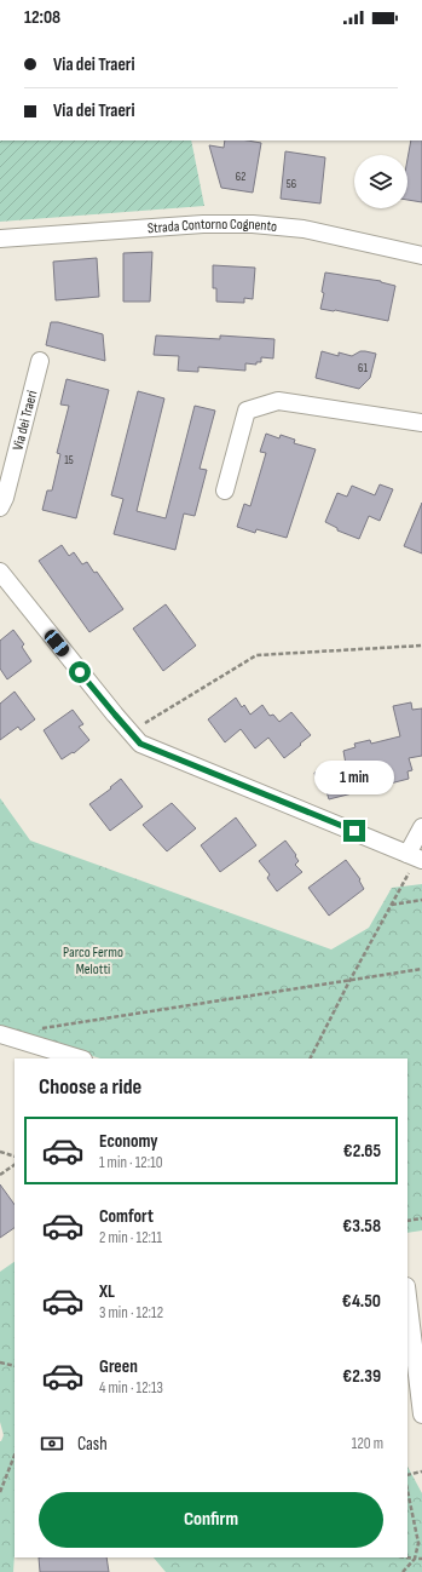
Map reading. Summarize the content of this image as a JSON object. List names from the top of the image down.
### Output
{
  "streets": {
    "street": ["Strada Contorno Cognento", "Via dei Traeri"]
  },
  "parks": ["Parco Fermo Melotti"],
  "house_numbers": [
    "62",
    "56",
    "61",
    "15"
  ],
  "page": {
    "status": "12:08",
    "banner": ["Via dei Traeri", "Via dei Traeri"],
    "bubble": "1 min",
    "heading": "Choose a ride",
    "list": [
      {
        "name": "Economy",
        "note": "1 min · 12:10",
        "value": "€2.65"
      },
      {
        "name": "Comfort",
        "note": "2 min · 12:11",
        "value": "€3.58"
      },
      {
        "name": "XL",
        "note": "3 min · 12:12",
        "value": "€4.50"
      },
      {
        "name": "Green",
        "note": "4 min · 12:13",
        "value": "€2.39"
      }
    ],
    "pay": ["Cash", "120 m"],
    "buttons": "Confirm"
  }
}
